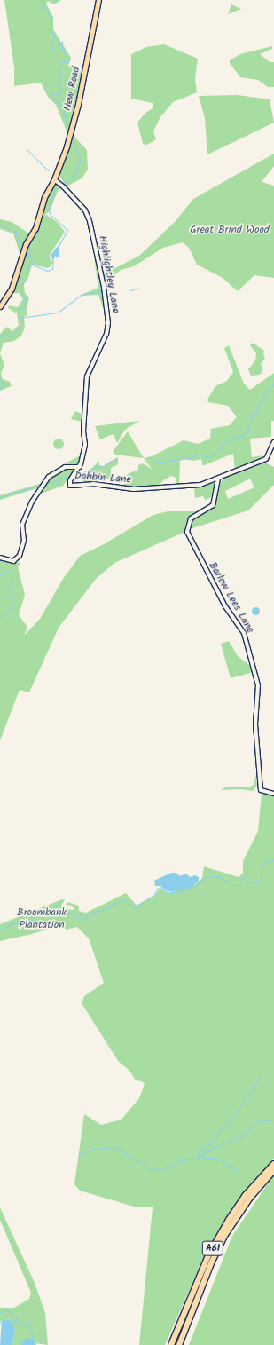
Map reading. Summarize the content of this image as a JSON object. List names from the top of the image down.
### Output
{
  "streets": {
    "highway": ["A61"],
    "main road": ["New Road"],
    "street": ["Highlightley Lane", "Dobbin Lane", "Barlow Lees Lane"]
  },
  "crossings": [
    ["New Road", "Highlightley Lane"],
    ["Highlightley Lane", "Dobbin Lane"],
    ["Dobbin Lane", "Barlow Lees Lane"]
  ],
  "parks": ["Great Brind Wood", "Broombank Plantation"]
}
